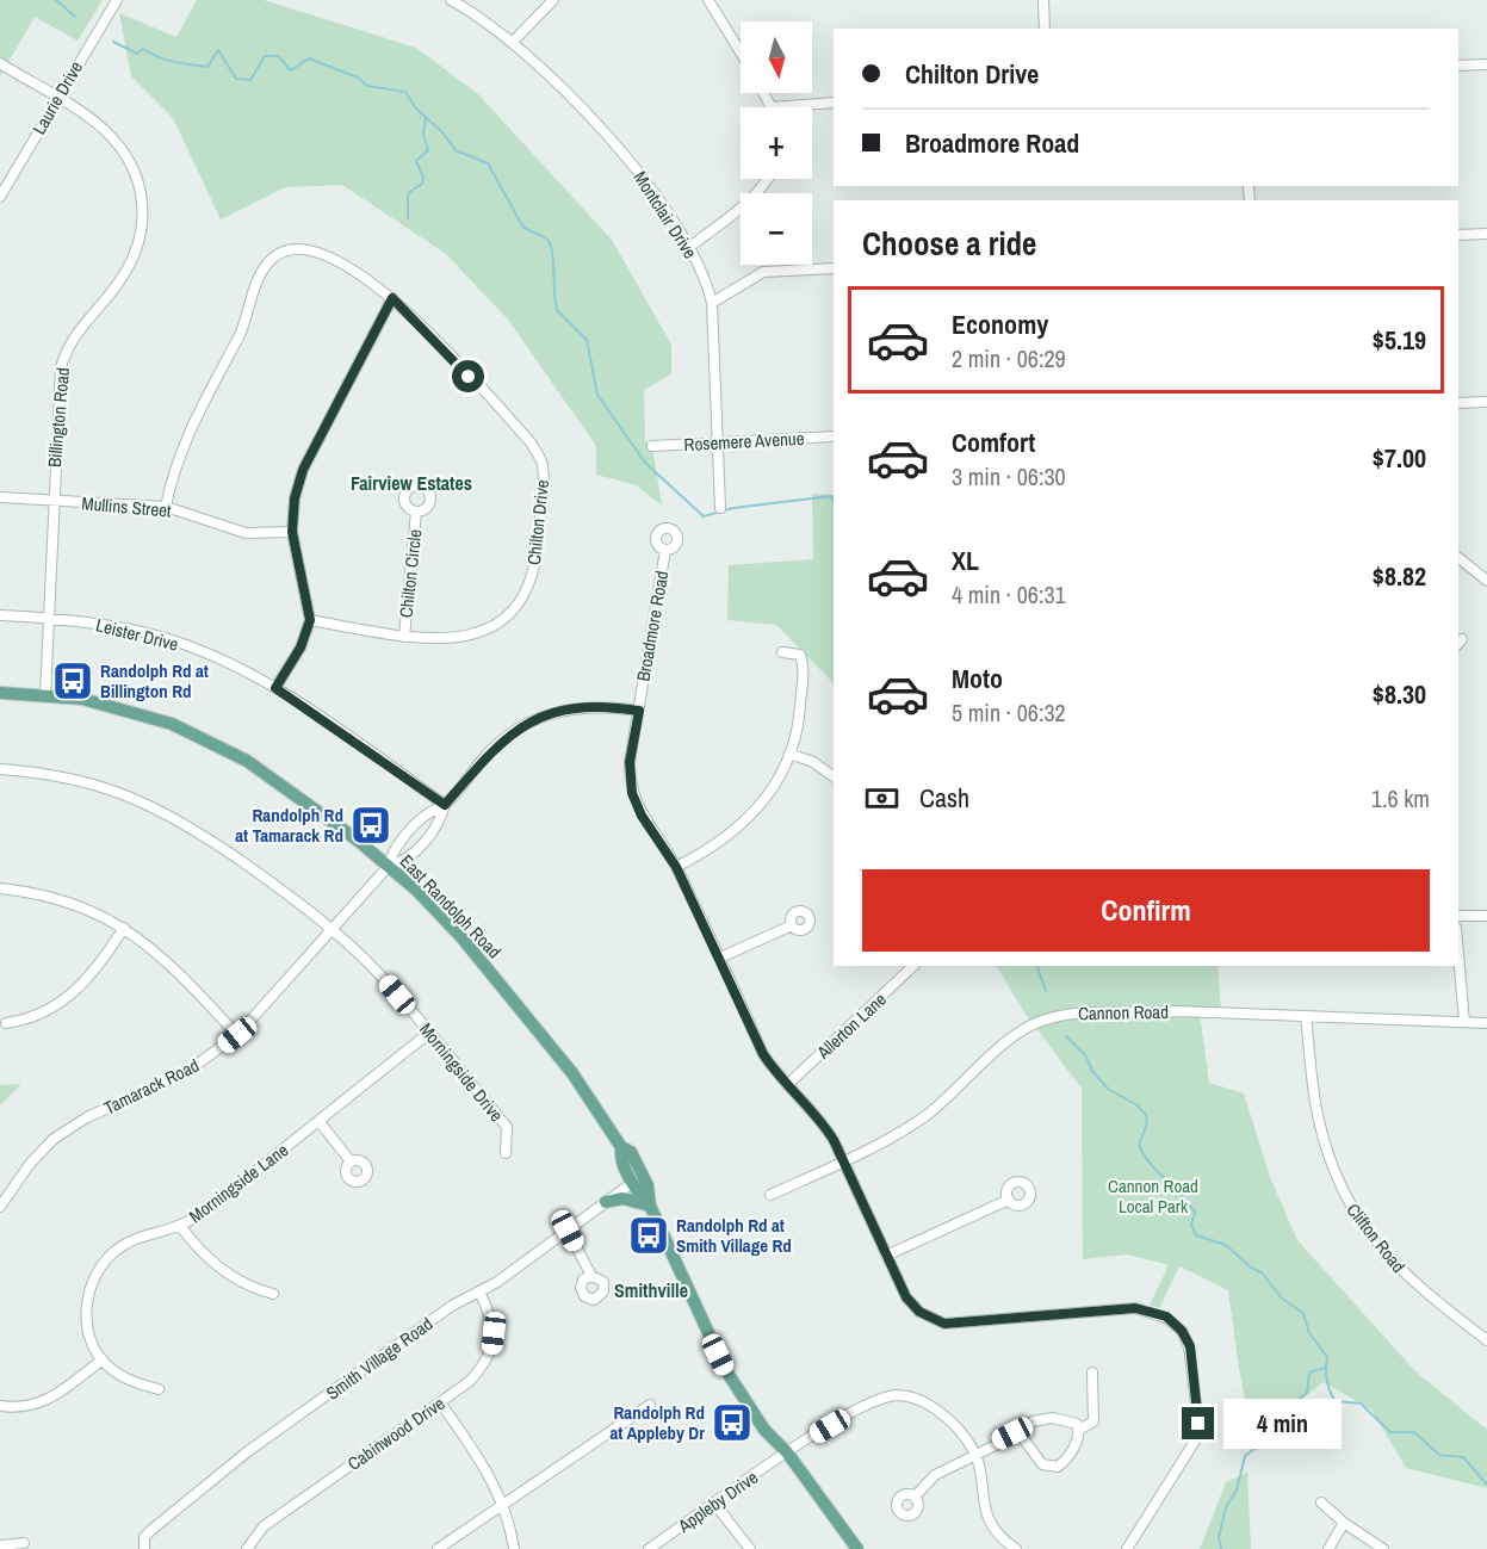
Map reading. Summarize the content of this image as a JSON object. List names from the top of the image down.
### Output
{
  "streets": {
    "main road": ["East Randolph Road"],
    "street": [
      "Laurie Drive",
      "Montclair Drive",
      "Billington Road",
      "Rosemere Avenue",
      "Mullins Street",
      "Chilton Drive",
      "Chilton Circle",
      "Broadmore Road",
      "Leister Drive",
      "Cannon Road",
      "Allerton Lane",
      "Morningside Drive",
      "Tamarack Road",
      "Morningside Lane",
      "Clifton Road",
      "Smith Village Road",
      "Cabinwood Drive",
      "Appleby Drive"
    ]
  },
  "crossings": [
    ["Laurie Drive", "Billington Road"],
    ["Montclair Drive", "Rosemere Avenue"],
    ["Billington Road", "Mullins Street"],
    ["Billington Road", "Leister Drive"],
    ["Billington Road", "East Randolph Road"],
    ["Mullins Street", "Chilton Drive"],
    ["Chilton Drive", "Chilton Circle"],
    ["Broadmore Road", "Cannon Road"],
    ["Broadmore Road", "Allerton Lane"],
    ["Broadmore Road", "Tamarack Road"],
    ["Leister Drive", "Tamarack Road"],
    ["East Randolph Road", "Tamarack Road"],
    ["East Randolph Road", "Smith Village Road"],
    ["East Randolph Road", "Appleby Drive"],
    ["Cannon Road", "Clifton Road"],
    ["Morningside Drive", "Tamarack Road"],
    ["Morningside Drive", "Morningside Lane"],
    ["Smith Village Road", "Cabinwood Drive"]
  ],
  "districts": ["Fairview Estates", "Smithville"],
  "parks": ["Cannon Road Local Park"],
  "places": {
    "bus stop": [
      "Randolph Rd at Billington Rd",
      "Randolph Rd at Tamarack Rd",
      "Randolph Rd at Smith Village Rd",
      "Randolph Rd at Appleby Dr"
    ]
  },
  "north": "bottom",
  "page": {
    "map_buttons": ["+", "−"],
    "banner": ["Chilton Drive", "Broadmore Road"],
    "heading": "Choose a ride",
    "list": [
      {
        "name": "Economy",
        "note": "2 min · 06:29",
        "value": "$5.19"
      },
      {
        "name": "Comfort",
        "note": "3 min · 06:30",
        "value": "$7.00"
      },
      {
        "name": "XL",
        "note": "4 min · 06:31",
        "value": "$8.82"
      },
      {
        "name": "Moto",
        "note": "5 min · 06:32",
        "value": "$8.30"
      }
    ],
    "pay": ["Cash", "1.6 km"],
    "buttons": "Confirm",
    "bubble": "4 min"
  }
}
